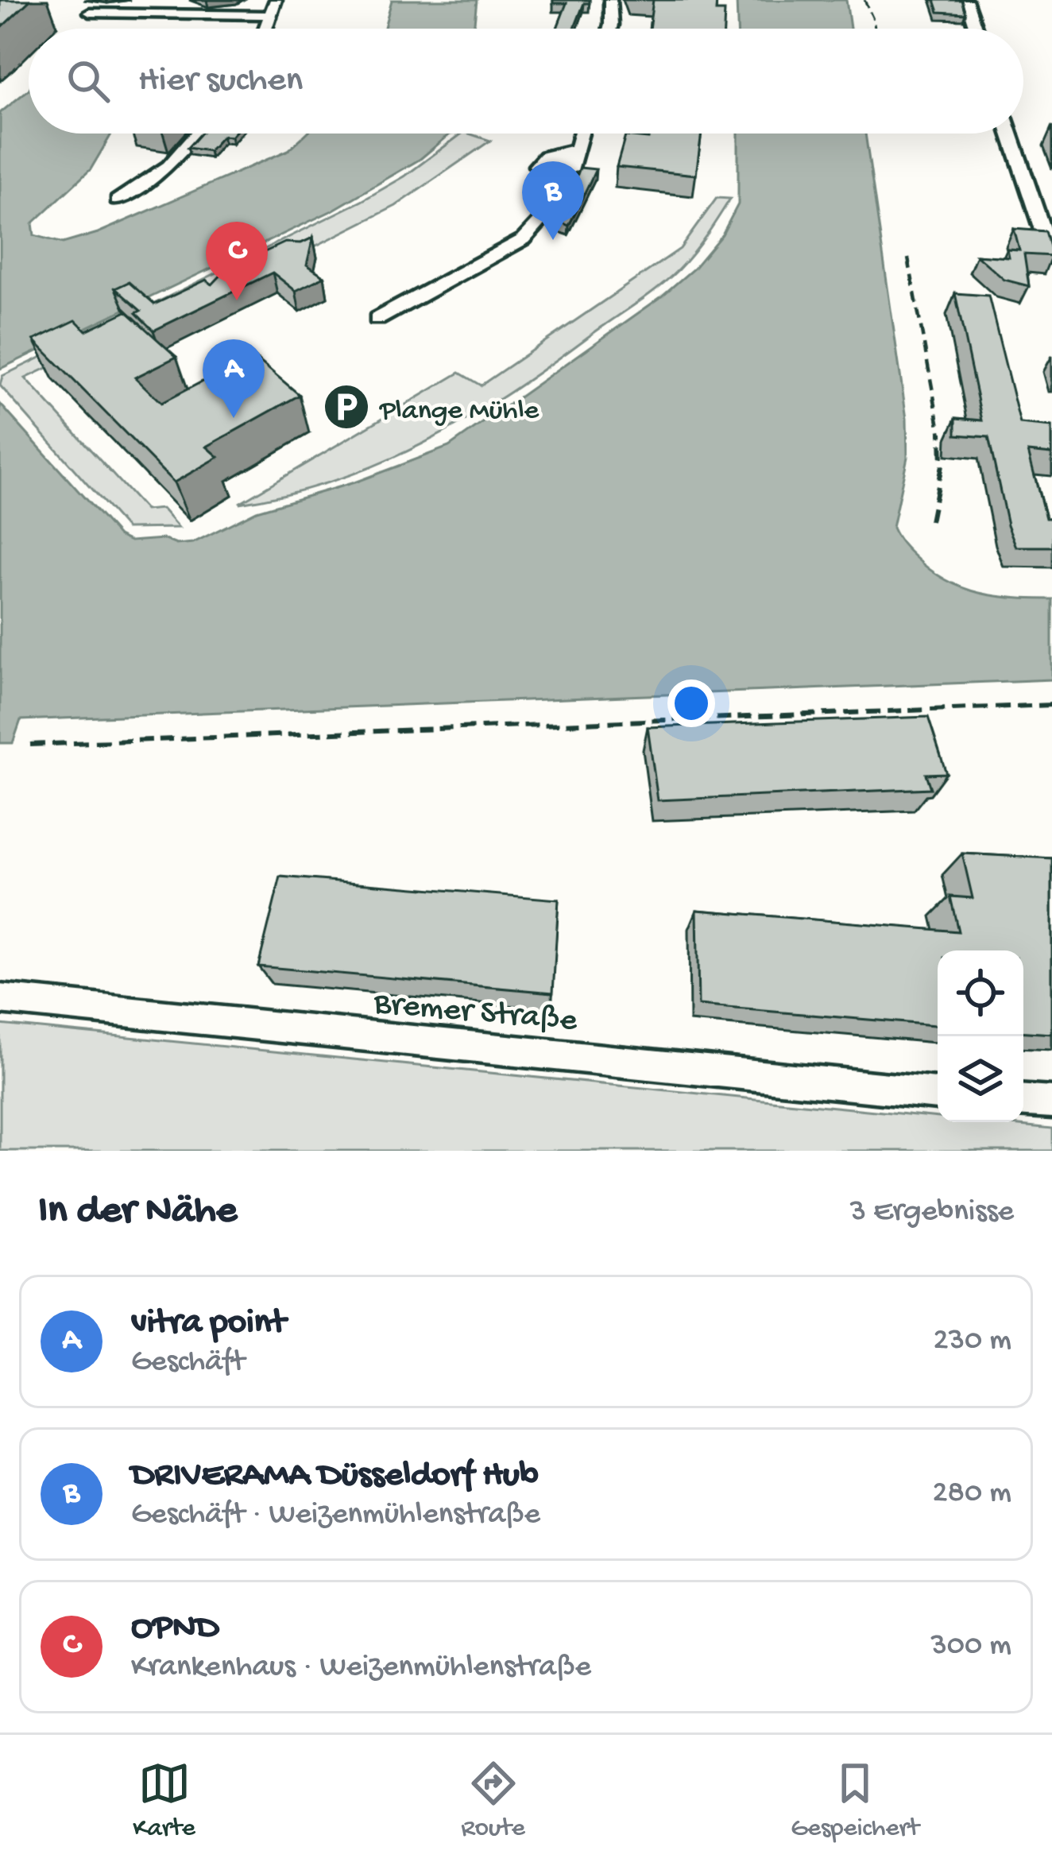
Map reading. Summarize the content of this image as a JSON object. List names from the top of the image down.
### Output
{
  "streets": {
    "street": ["Bremer Straße"]
  },
  "places": {
    "parking": ["Plange Mühle"]
  },
  "page": {
    "search": "Hier suchen",
    "pins": ["B", "C", "A"],
    "heading": ["In der Nähe", "3 Ergebnisse"],
    "list": [
      {
        "mark": "A",
        "name": "vitra point",
        "note": "Geschäft",
        "value": "230 m"
      },
      {
        "mark": "B",
        "name": "DRIVERAMA Düsseldorf Hub",
        "note": "Geschäft · Weizenmühlenstraße",
        "value": "280 m"
      },
      {
        "mark": "C",
        "name": "OPND",
        "note": "Krankenhaus · Weizenmühlenstraße",
        "value": "300 m"
      }
    ],
    "nav": ["Karte", "Route", "Gespeichert"]
  }
}
